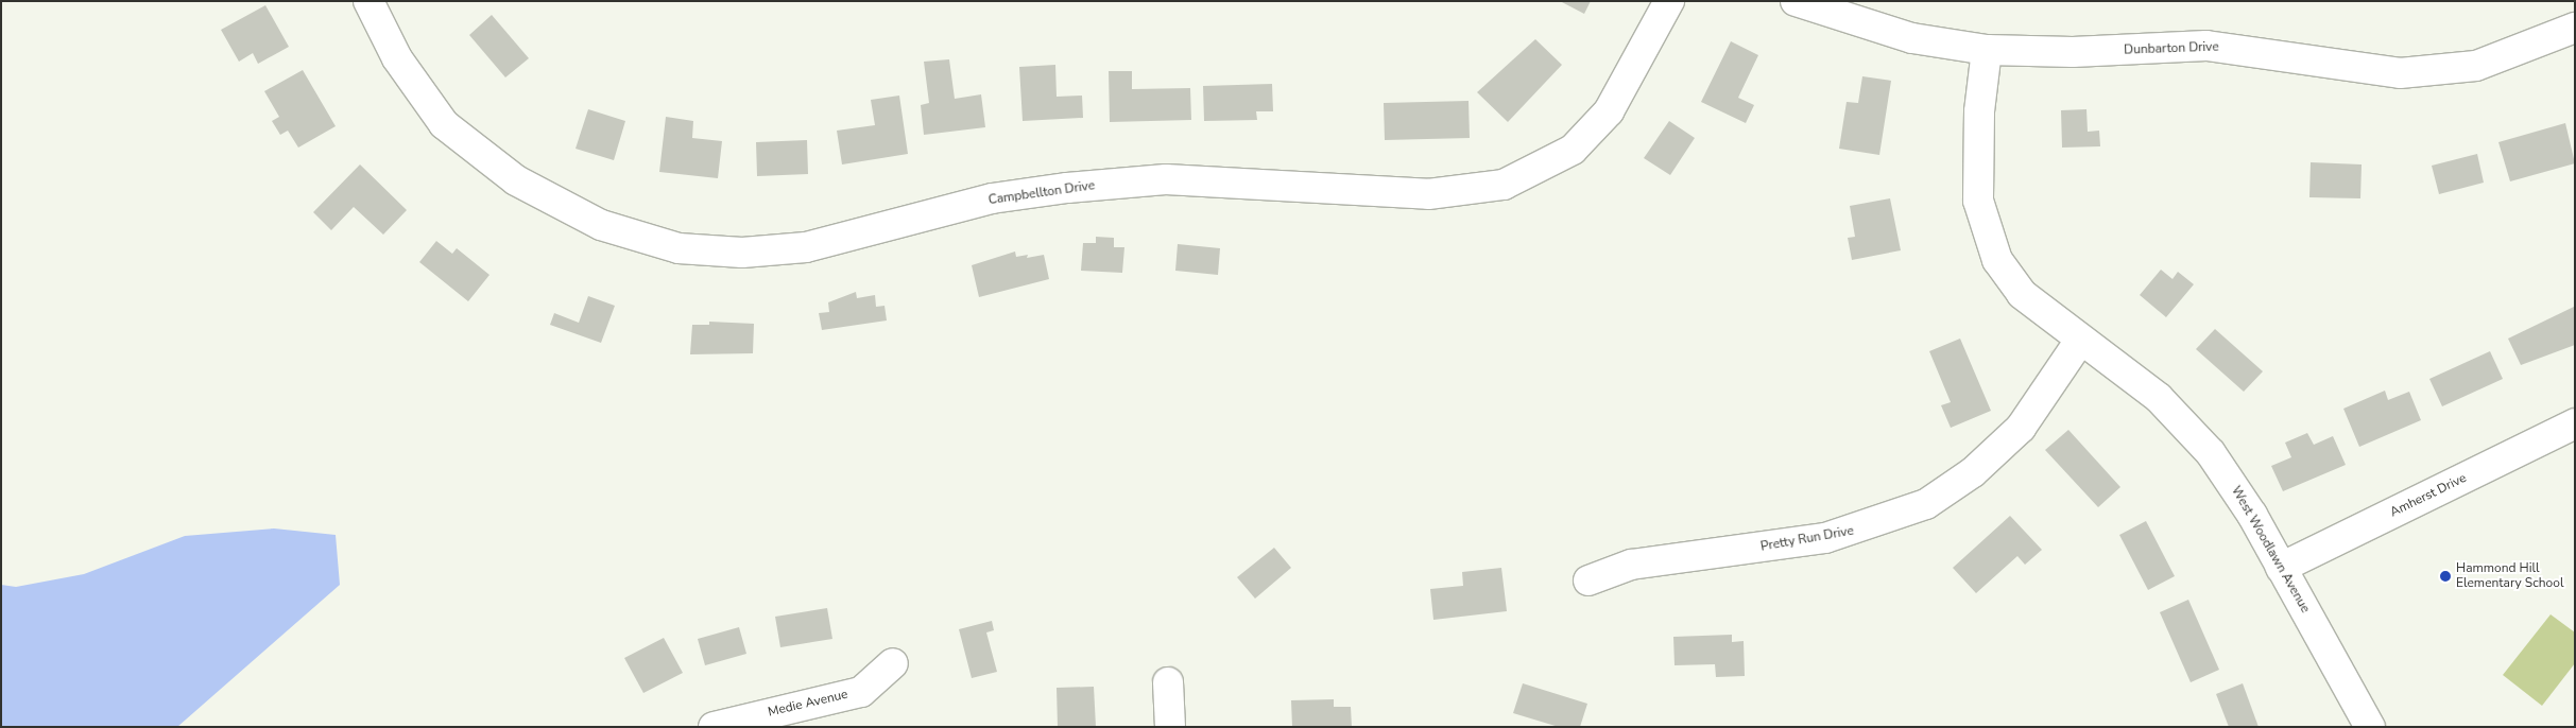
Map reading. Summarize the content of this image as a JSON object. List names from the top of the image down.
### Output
{
  "streets": {
    "street": [
      "Dunbarton Drive",
      "Campbellton Drive",
      "Amherst Drive",
      "Pretty Run Drive",
      "West Woodlawn Avenue",
      "Medie Avenue"
    ]
  },
  "crossings": [
    ["Dunbarton Drive", "West Woodlawn Avenue"],
    ["Amherst Drive", "West Woodlawn Avenue"],
    ["Pretty Run Drive", "West Woodlawn Avenue"]
  ],
  "places": ["Hammond Hill Elementary School"]
}
